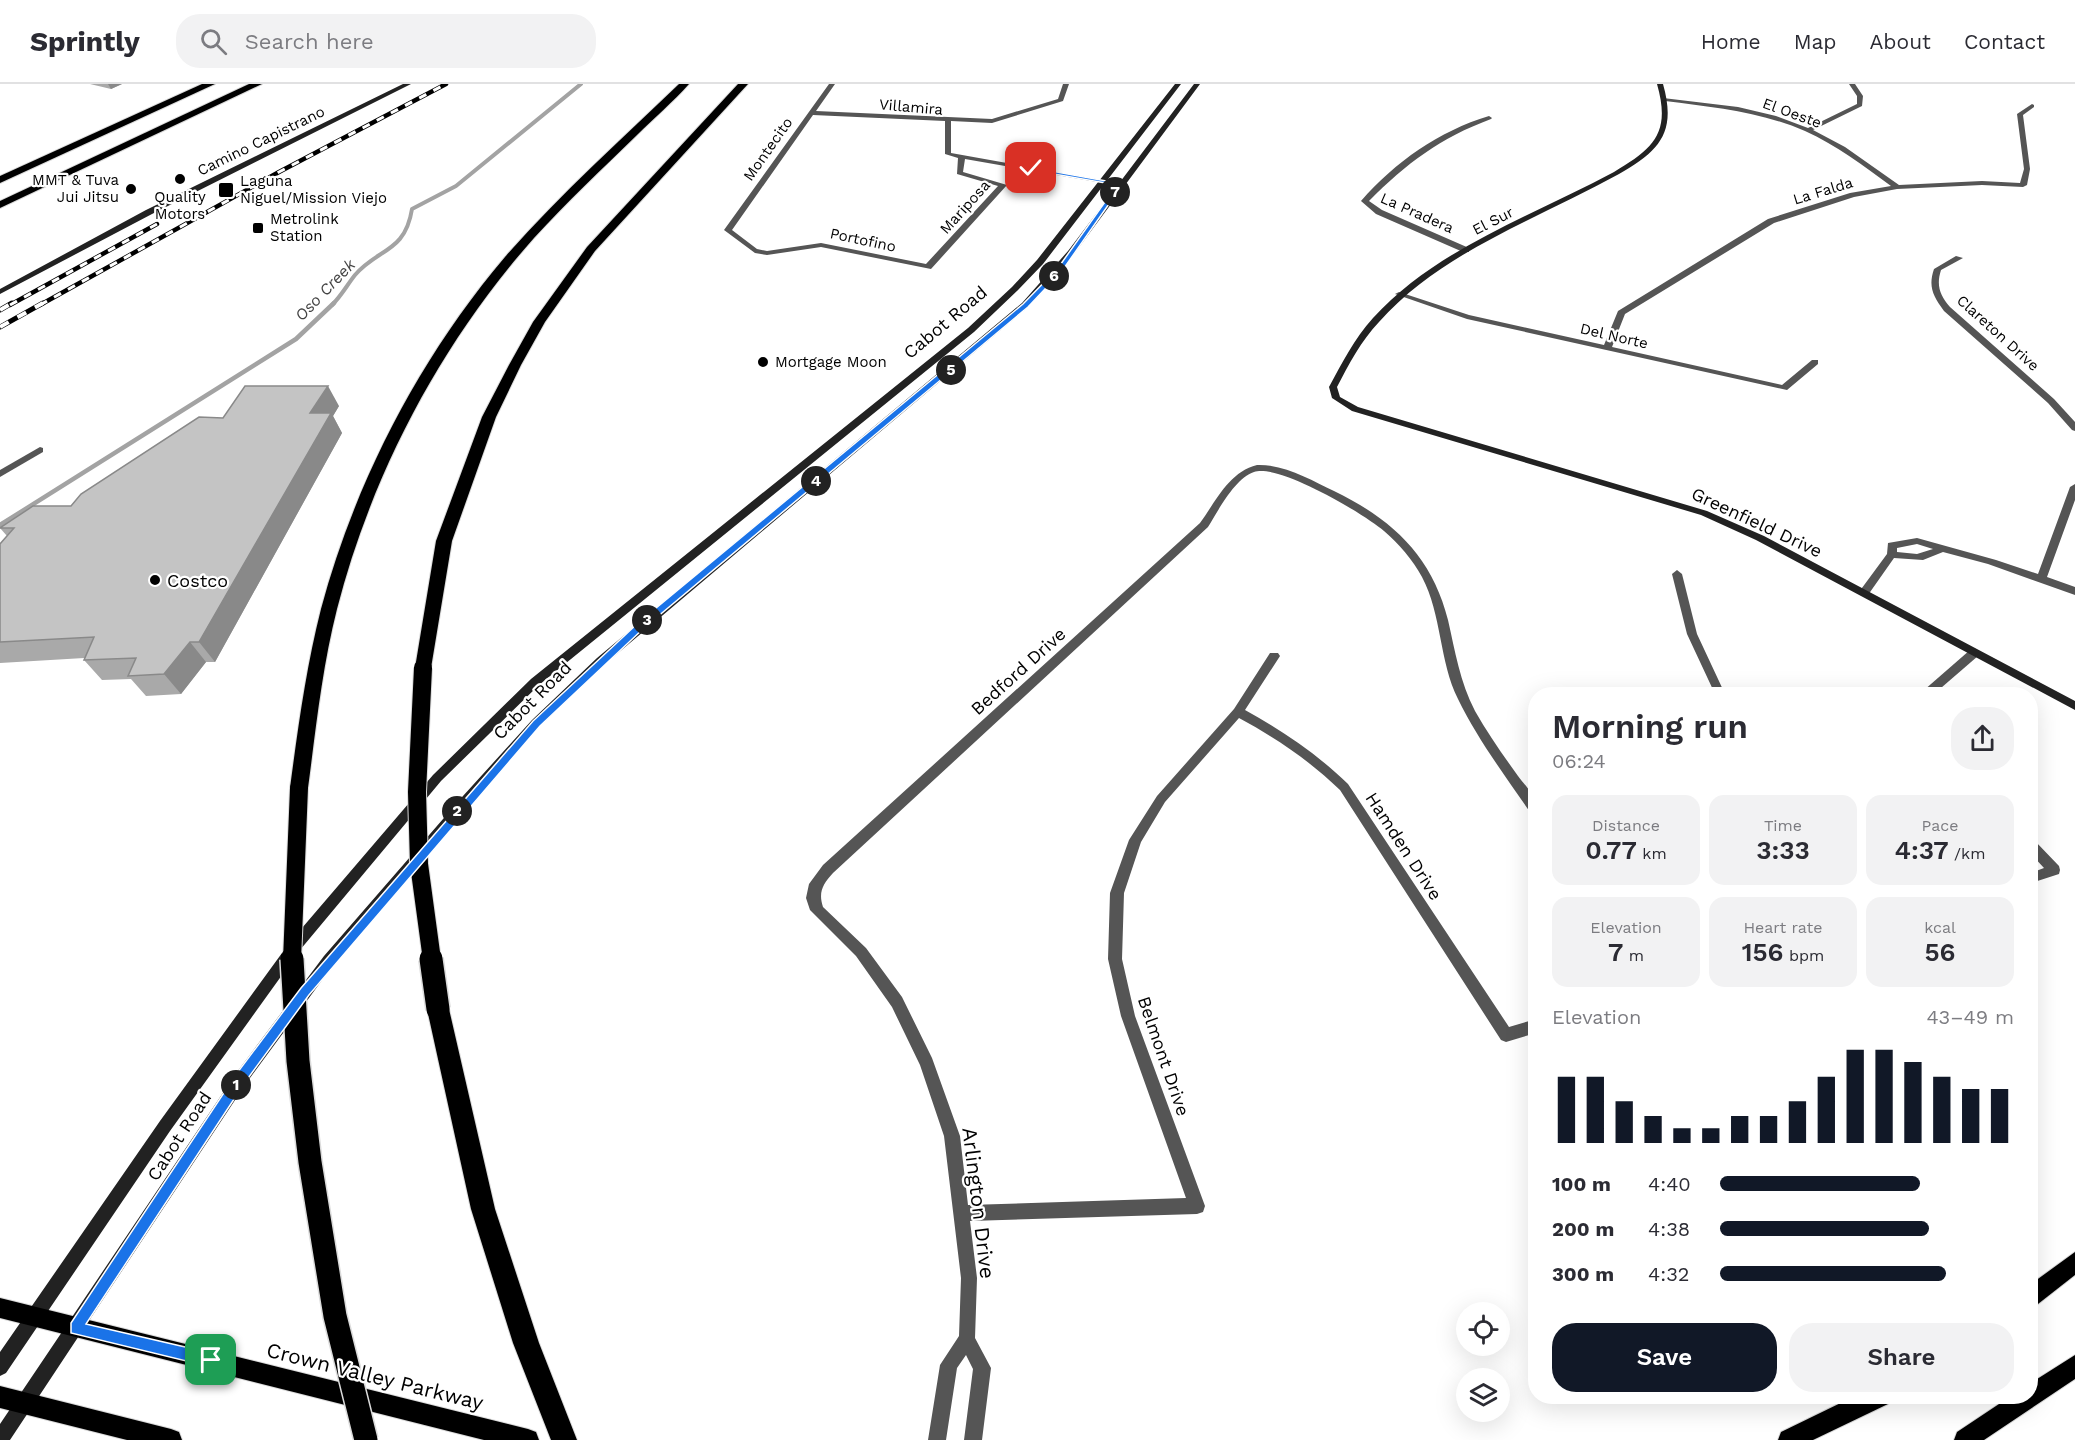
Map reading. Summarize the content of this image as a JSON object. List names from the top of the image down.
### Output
{
  "streets": {
    "main road": [
      "Camino Capistrano",
      "El Sur",
      "Cabot Road",
      "Greenfield Drive",
      "Crown Valley Parkway"
    ],
    "street": [
      "Villamira",
      "El Oeste",
      "Montecito",
      "La Falda",
      "Mariposa",
      "La Pradera",
      "Portofino",
      "Clareton Drive",
      "Del Norte",
      "Bedford Drive",
      "Hamden Drive",
      "Belmont Drive",
      "Arlington Drive"
    ]
  },
  "crossings": [
    ["Villamira", "Montecito"],
    ["Villamira", "Mariposa"],
    ["El Oeste", "La Falda"],
    ["El Oeste", "El Sur"],
    ["Montecito", "Portofino"],
    ["La Falda", "Del Norte"],
    ["Mariposa", "Portofino"],
    ["La Pradera", "El Sur"],
    ["El Sur", "Del Norte"],
    ["El Sur", "Greenfield Drive"],
    ["Cabot Road", "Crown Valley Parkway"],
    ["Bedford Drive", "Arlington Drive"],
    ["Hamden Drive", "Belmont Drive"],
    ["Belmont Drive", "Arlington Drive"]
  ],
  "water": ["Oso Creek"],
  "places": {
    "other": [
      "Quality Motors",
      "MMT & Tuva Jui Jitsu",
      "Mortgage Moon",
      "Costco"
    ],
    "transit": ["Laguna Niguel/Mission Viejo", "Metrolink Station"]
  },
  "page": {
    "header": "Sprintly",
    "search": "Search here",
    "nav": [
      "Home",
      "Map",
      "About",
      "Contact"
    ],
    "pins": [
      "7",
      "6",
      "5",
      "4",
      "3",
      "2",
      "1"
    ],
    "heading": ["Morning run", "06:24"],
    "stats": [
      ["Distance", "0.77 km"],
      ["Time", "3:33"],
      ["Pace", "4:37 /km"],
      ["Elevation", "7 m"],
      ["Heart rate", "156 bpm"],
      ["kcal", "56"]
    ],
    "chart": ["Elevation", "43–49 m"],
    "list": [
      {
        "name": "100 m",
        "note": "4:40"
      },
      {
        "name": "200 m",
        "note": "4:38"
      },
      {
        "name": "300 m",
        "note": "4:32"
      }
    ],
    "buttons": ["Save", "Share"]
  }
}
